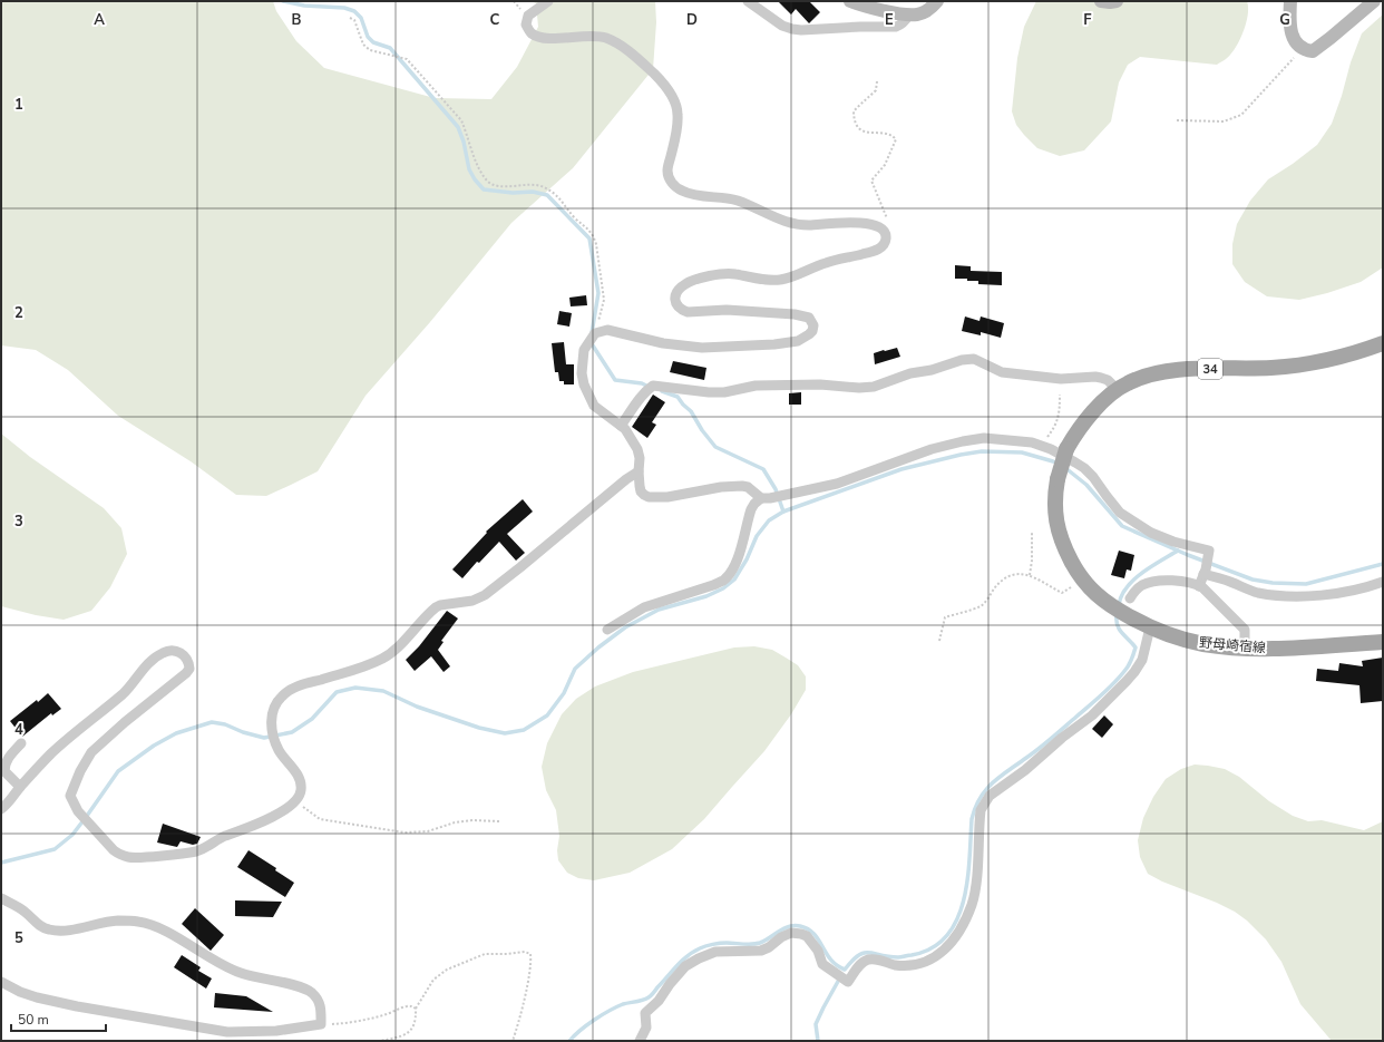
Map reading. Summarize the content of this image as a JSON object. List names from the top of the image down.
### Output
{
  "streets": {
    "main road": ["34", "野母崎宿線"]
  },
  "scale_bar": "50 m",
  "grid": {
    "columns": [
      "A",
      "B",
      "C",
      "D",
      "E",
      "F",
      "G"
    ],
    "rows": [
      "1",
      "2",
      "3",
      "4",
      "5"
    ]
  }
}
